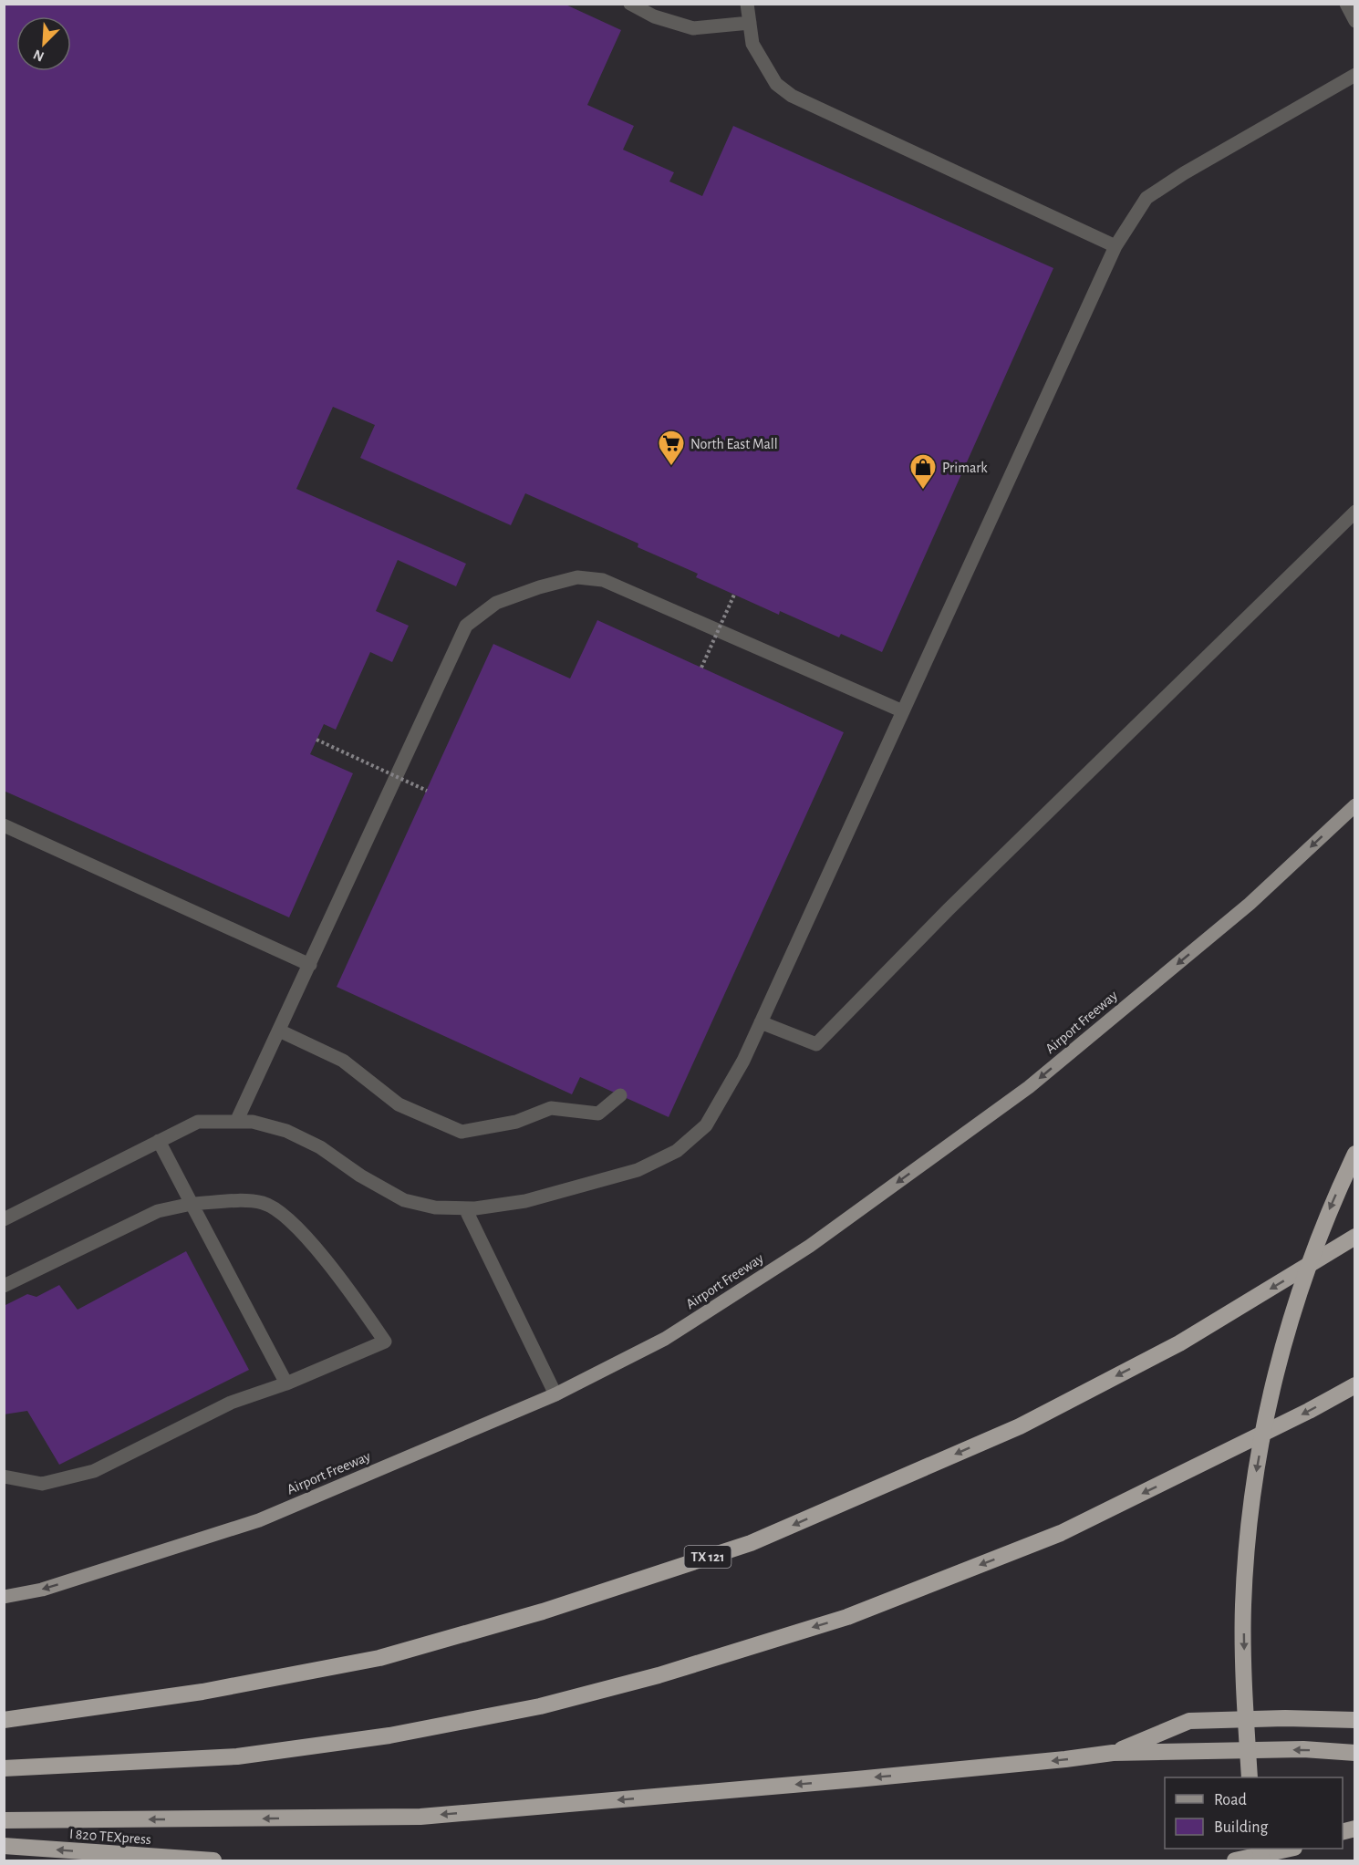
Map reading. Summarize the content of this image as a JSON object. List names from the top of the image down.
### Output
{
  "streets": {
    "highway": ["TX 121", "I 820 TEXpress"],
    "main road": ["Airport Freeway"]
  },
  "one_way": ["Airport Freeway"],
  "places": {
    "supermarket": ["North East Mall"],
    "shop": ["Primark"]
  },
  "legend": ["Road", "Building"],
  "north": "bottom left"
}
